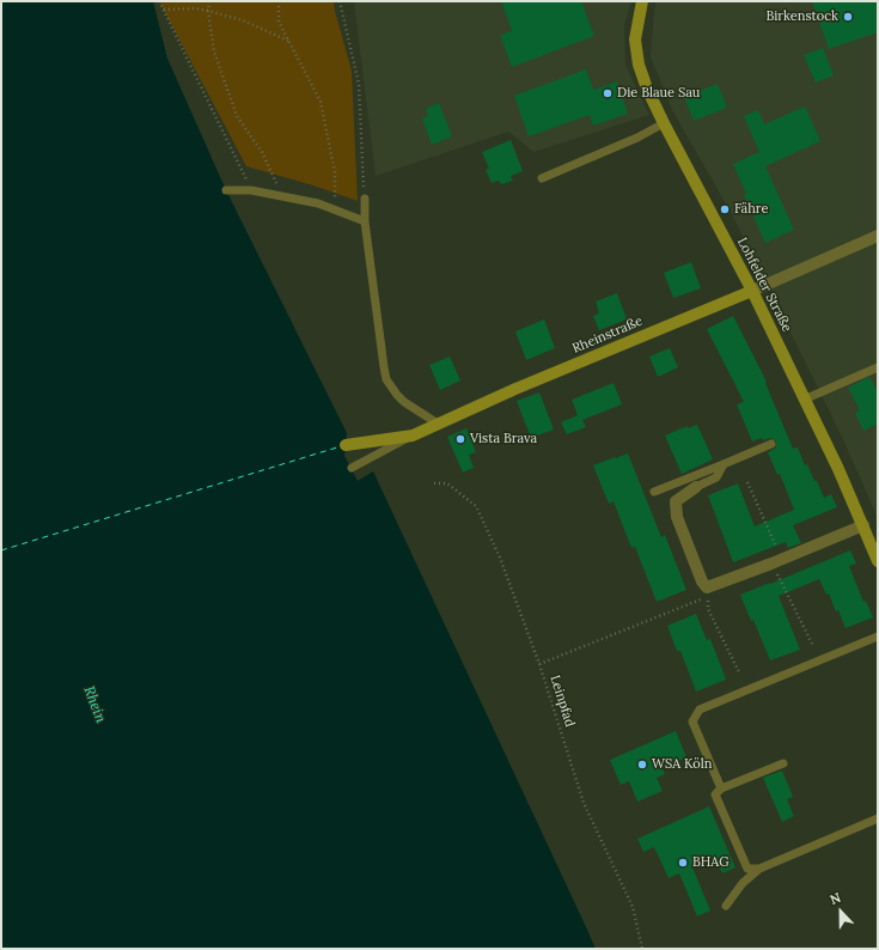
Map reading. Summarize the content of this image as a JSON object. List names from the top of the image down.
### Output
{
  "streets": {
    "street": ["Lohfelder Straße", "Rheinstraße"],
    "path": ["Leinpfad"]
  },
  "crossings": [
    ["Lohfelder Straße", "Rheinstraße"]
  ],
  "water": ["Rhein"],
  "places": [
    "Birkenstock",
    "Die Blaue Sau",
    "Fähre",
    "Vista Brava",
    "WSA Köln",
    "BHAG"
  ],
  "north": "top"
}
